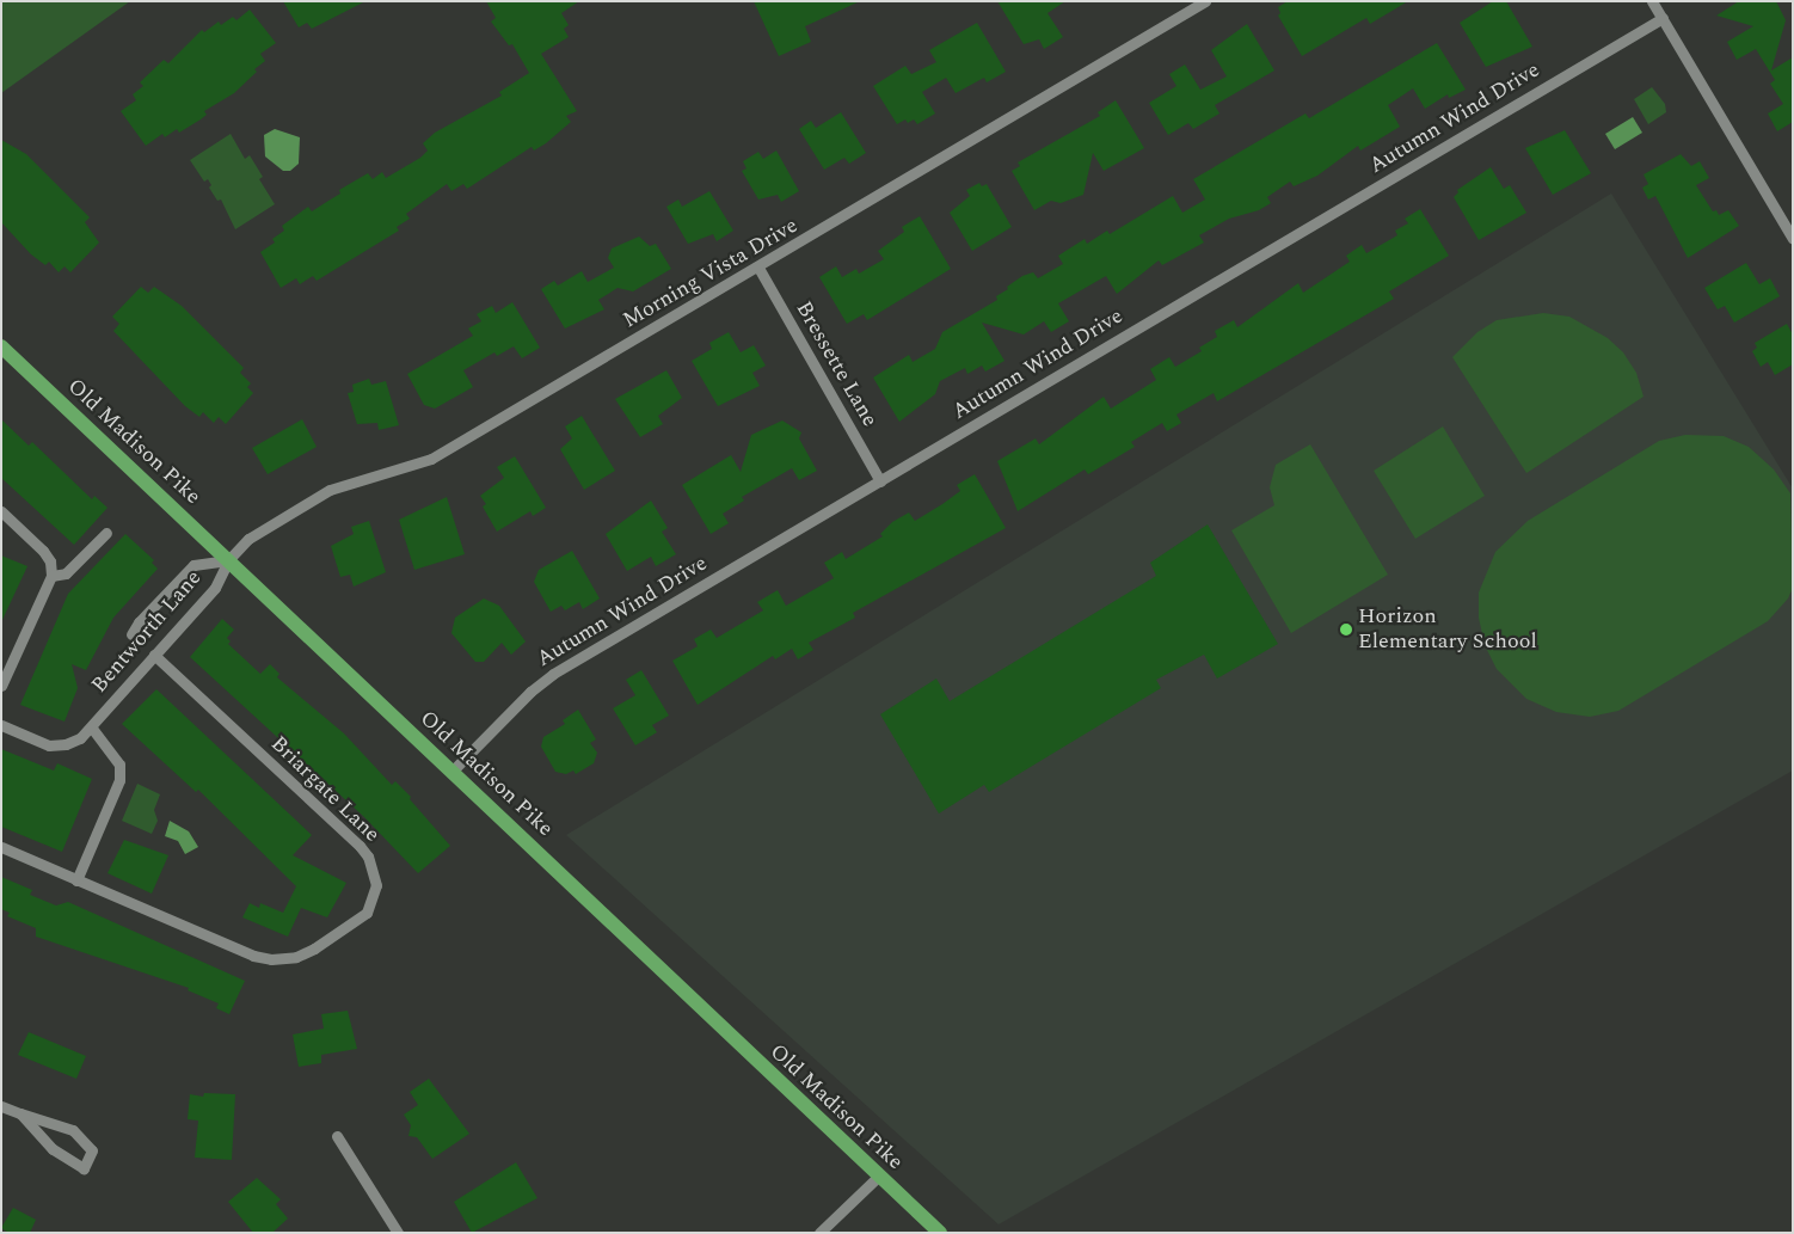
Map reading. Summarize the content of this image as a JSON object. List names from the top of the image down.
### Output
{
  "streets": {
    "main road": ["Old Madison Pike"],
    "street": [
      "Autumn Wind Drive",
      "Morning Vista Drive",
      "Bressette Lane",
      "Bentworth Lane",
      "Briargate Lane"
    ]
  },
  "crossings": [
    ["Autumn Wind Drive", "Bressette Lane"],
    ["Autumn Wind Drive", "Old Madison Pike"],
    ["Morning Vista Drive", "Bressette Lane"],
    ["Morning Vista Drive", "Old Madison Pike"],
    ["Morning Vista Drive", "Bentworth Lane"],
    ["Old Madison Pike", "Bentworth Lane"],
    ["Bentworth Lane", "Briargate Lane"]
  ],
  "places": ["Horizon Elementary School"]
}
